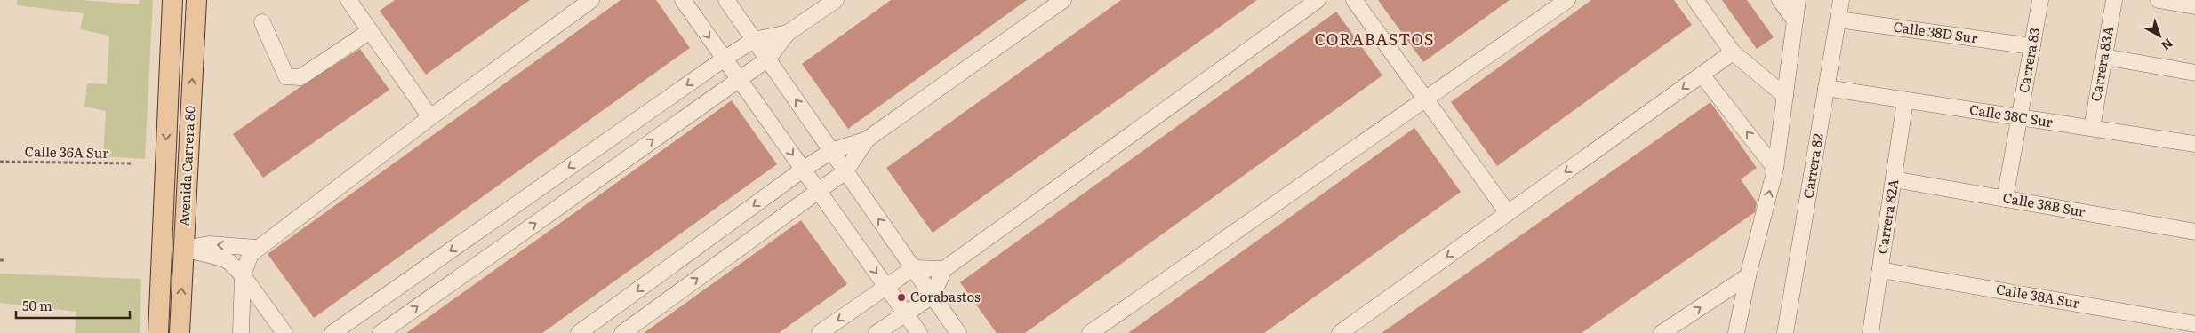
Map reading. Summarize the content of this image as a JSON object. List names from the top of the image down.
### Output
{
  "streets": {
    "main road": ["Avenida Carrera 80"],
    "street": [
      "Calle 38D Sur",
      "Carrera 83",
      "Carrera 83A",
      "Calle 38C Sur",
      "Carrera 82",
      "Calle 38B Sur",
      "Carrera 82A",
      "Calle 38A Sur"
    ],
    "path": ["Calle 36A Sur"]
  },
  "crossings": [
    ["Calle 38D Sur", "Carrera 83"],
    ["Calle 38D Sur", "Carrera 82"],
    ["Carrera 83", "Calle 38C Sur"],
    ["Carrera 83", "Calle 38B Sur"],
    ["Carrera 83A", "Calle 38C Sur"],
    ["Calle 38C Sur", "Carrera 82"],
    ["Calle 38C Sur", "Carrera 82A"],
    ["Calle 38B Sur", "Carrera 82A"],
    ["Carrera 82A", "Calle 38A Sur"]
  ],
  "districts": ["CORABASTOS"],
  "places": ["Corabastos"],
  "scale_bar": "50 m",
  "north": "bottom right"
}
